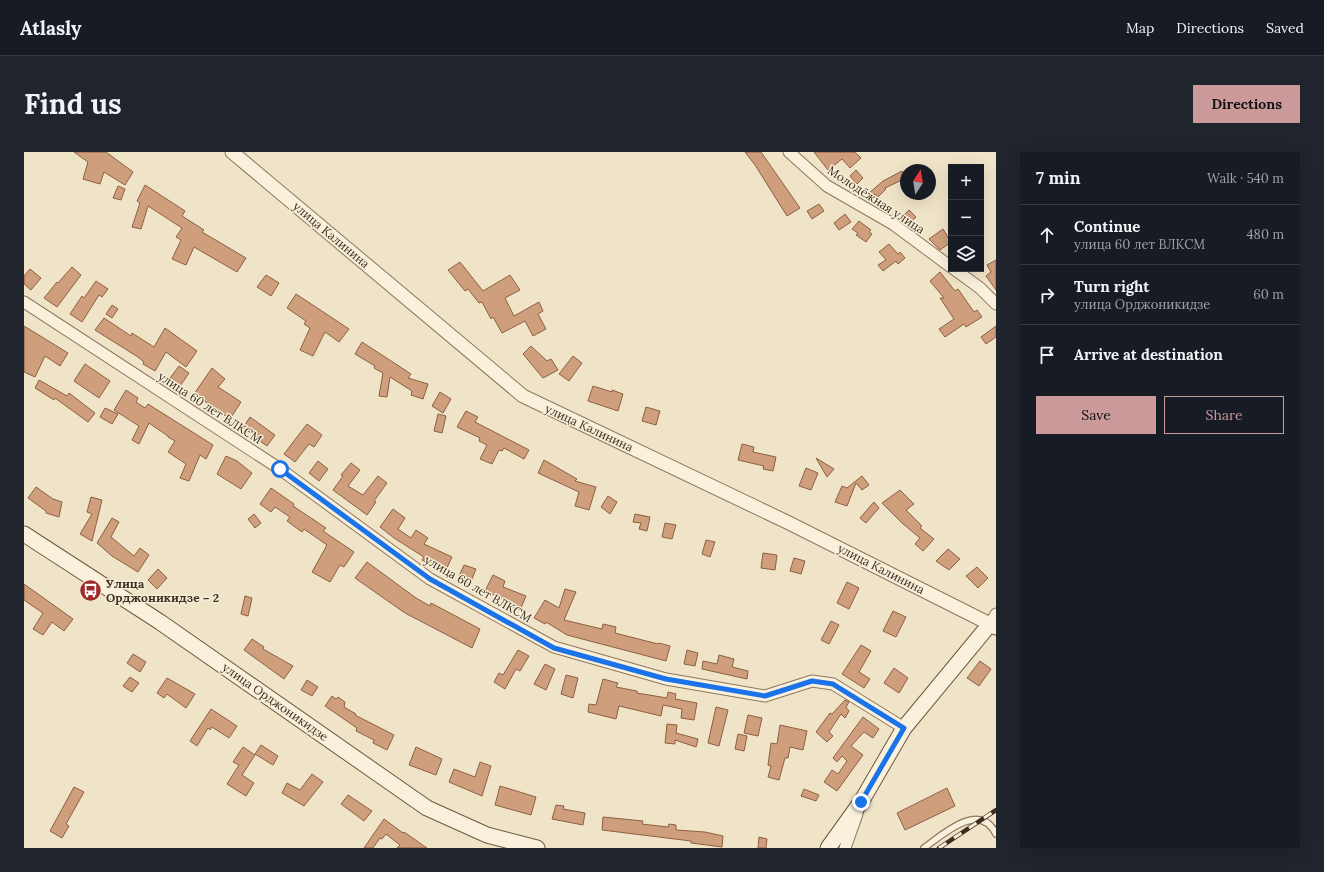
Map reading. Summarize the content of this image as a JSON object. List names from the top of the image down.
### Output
{
  "streets": {
    "main road": ["улица Орджоникидзе"],
    "street": ["Молодёжная улица", "улица Калинина", "улица 60 лет ВЛКСМ"]
  },
  "places": {
    "bus stop": ["Улица Орджоникидзе – 2"]
  },
  "north": "top",
  "page": {
    "header": "Atlasly",
    "nav": ["Map", "Directions", "Saved"],
    "buttons": [
      "Directions",
      ["Save", "Share"]
    ],
    "title": "Find us",
    "heading": ["7 min", "Walk · 540 m"],
    "map_buttons": ["+", "−"],
    "list": [
      ["Continue", "улица 60 лет ВЛКСМ", "480 m"],
      ["Turn right", "улица Орджоникидзе", "60 m"],
      "Arrive at destination"
    ]
  }
}
